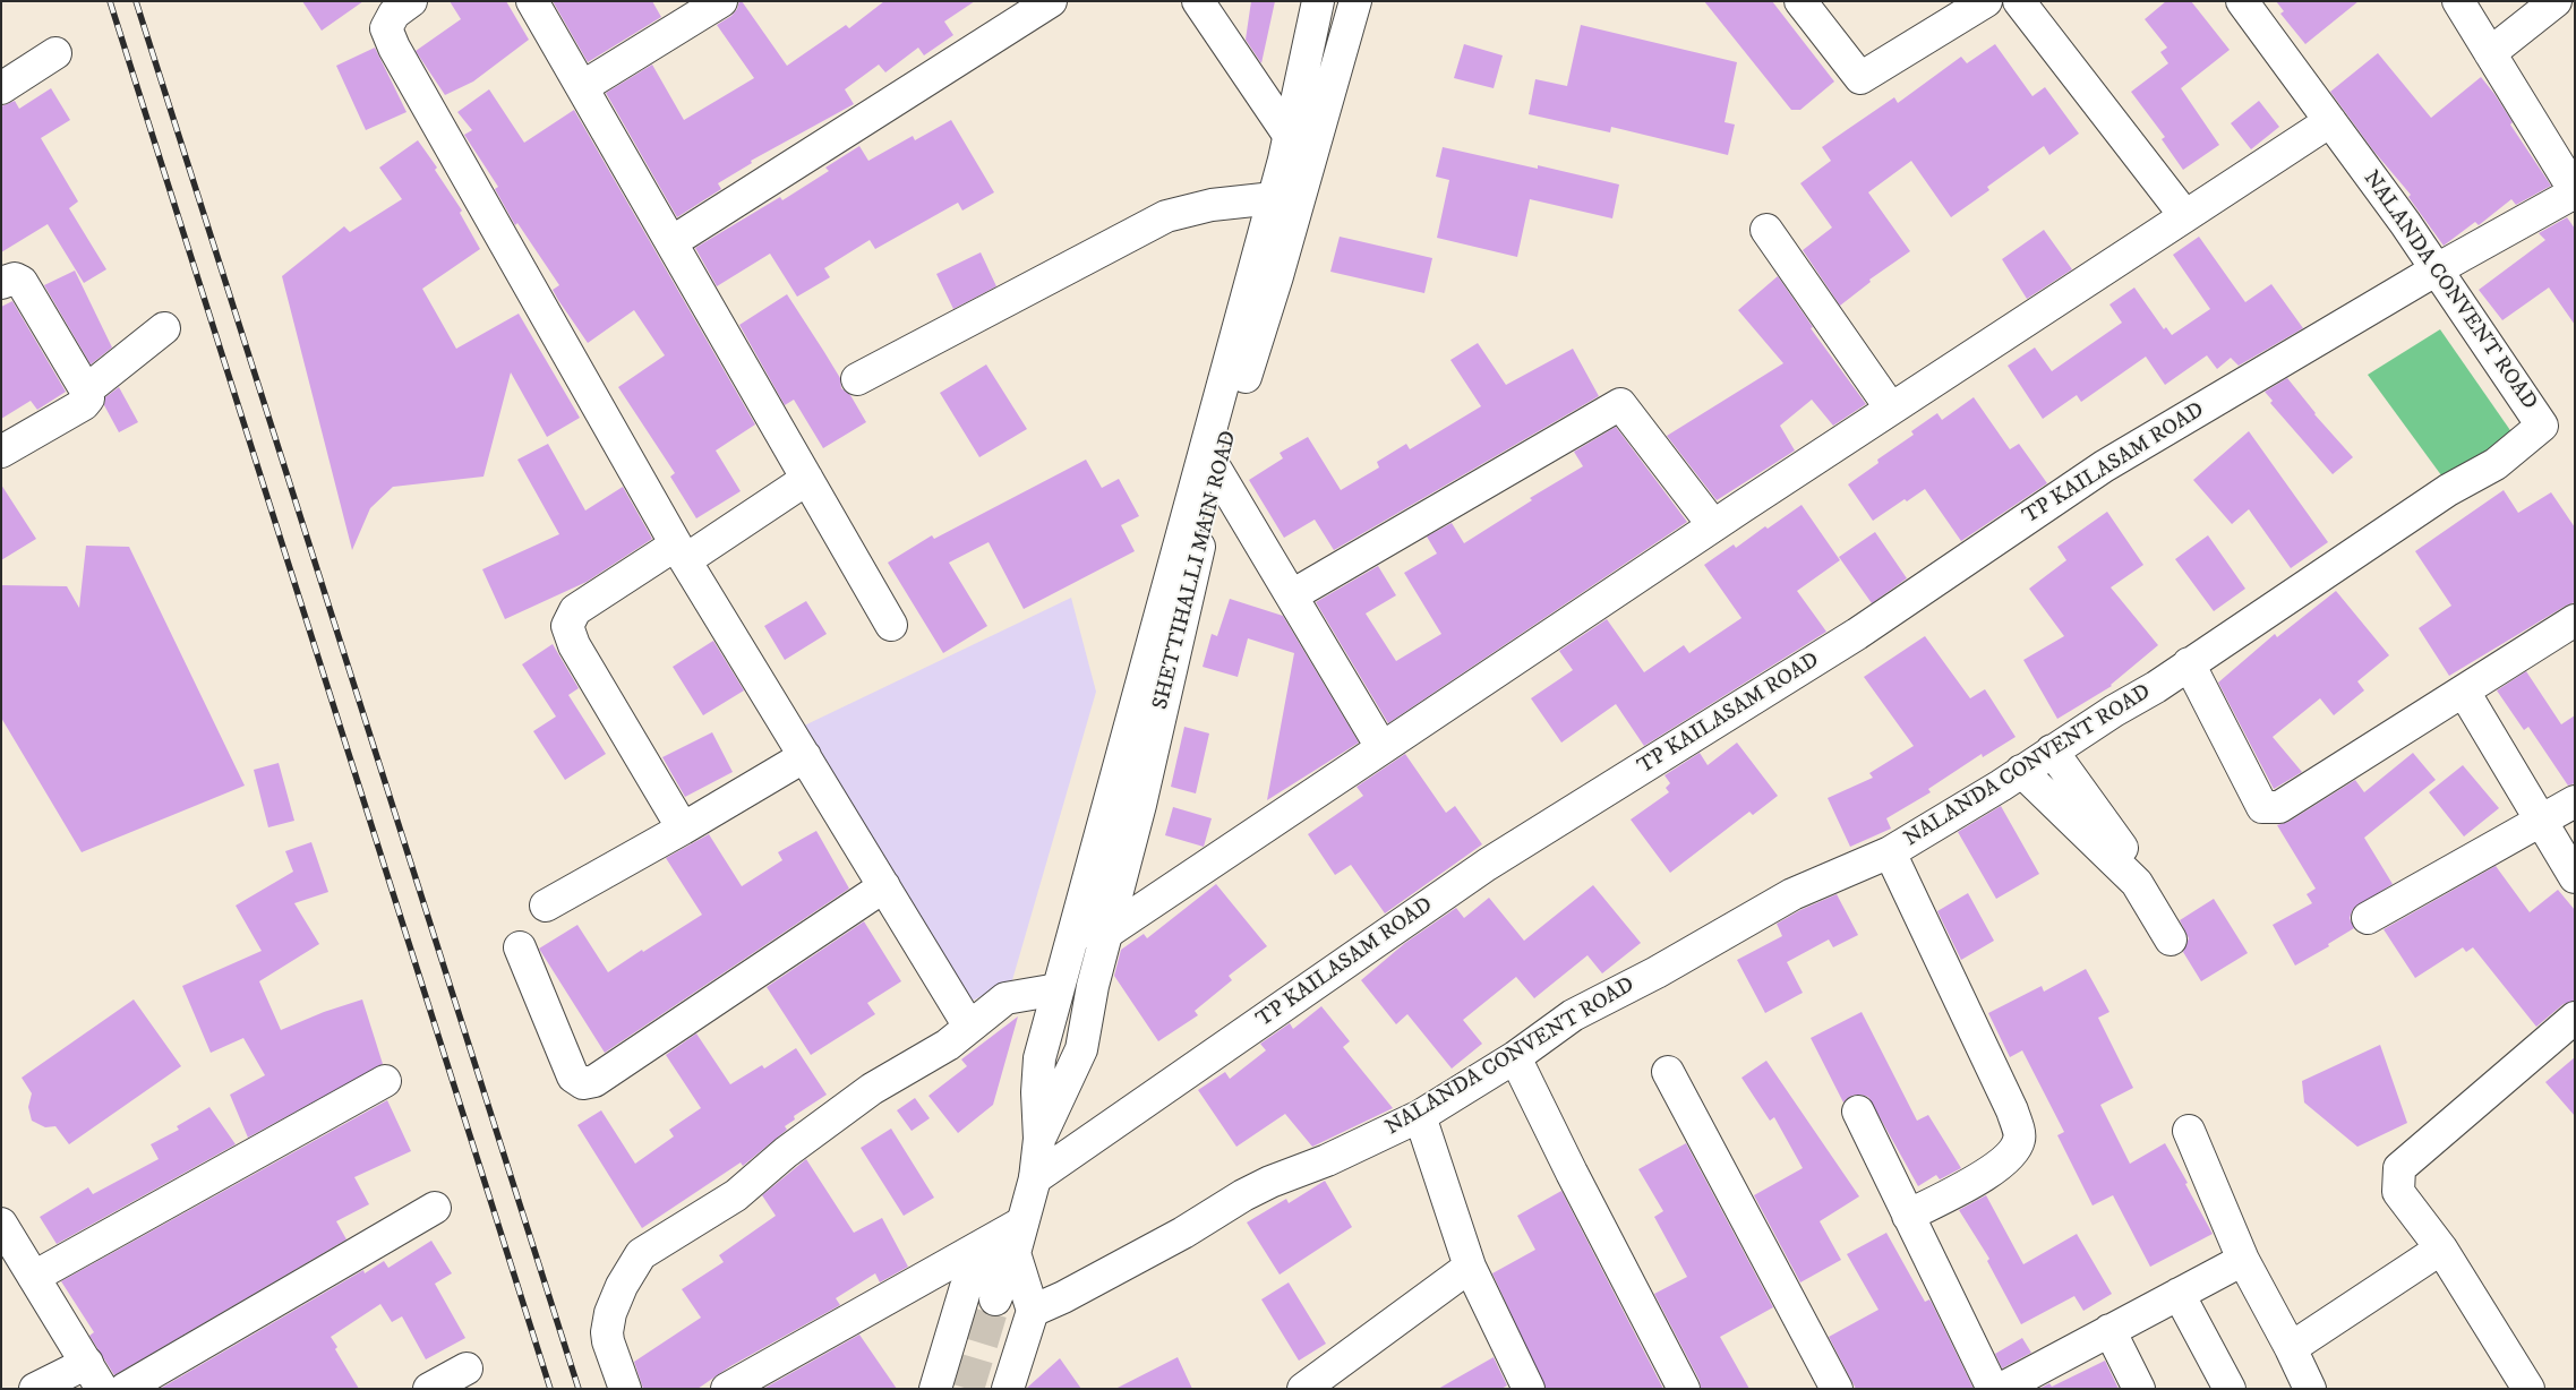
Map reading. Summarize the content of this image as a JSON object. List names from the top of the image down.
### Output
{
  "streets": {
    "street": ["NALANDA CONVENT ROAD", "TP KAILASAM ROAD", "SHETTIHALLI MAIN ROAD"]
  },
  "crossings": [
    ["NALANDA CONVENT ROAD", "TP KAILASAM ROAD"],
    ["TP KAILASAM ROAD", "SHETTIHALLI MAIN ROAD"]
  ]
}
